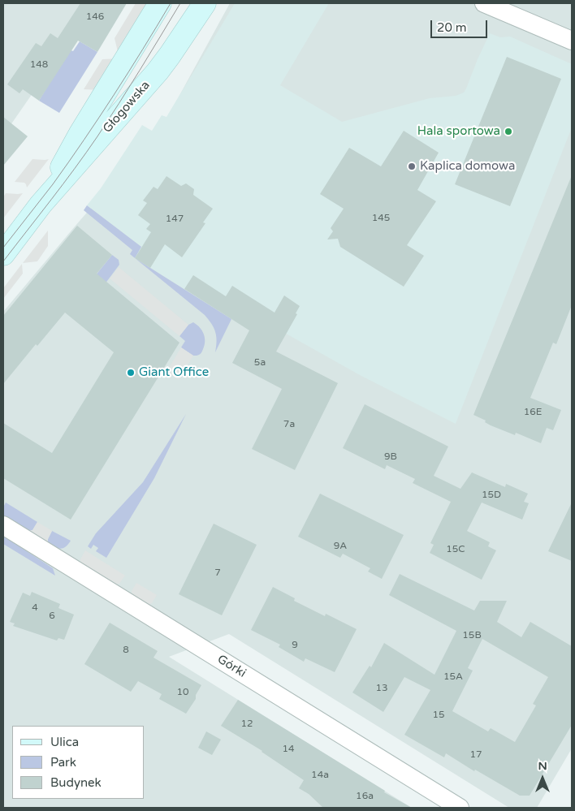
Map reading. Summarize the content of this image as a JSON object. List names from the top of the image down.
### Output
{
  "streets": {
    "street": ["Głogowska", "Górki"]
  },
  "places": ["Hala sportowa", "Kaplica domowa", "Giant Office"],
  "house_numbers": [
    "146",
    "148",
    "145",
    "147",
    "5a",
    "16E",
    "7a",
    "9B",
    "15D",
    "9A",
    "15C",
    "7",
    "4",
    "6",
    "15B",
    "9",
    "8",
    "15A",
    "13",
    "10",
    "15",
    "12",
    "14",
    "17",
    "14a",
    "16a"
  ],
  "legend": ["Ulica", "Park", "Budynek"],
  "scale_bar": "20 m",
  "north": "top"
}
